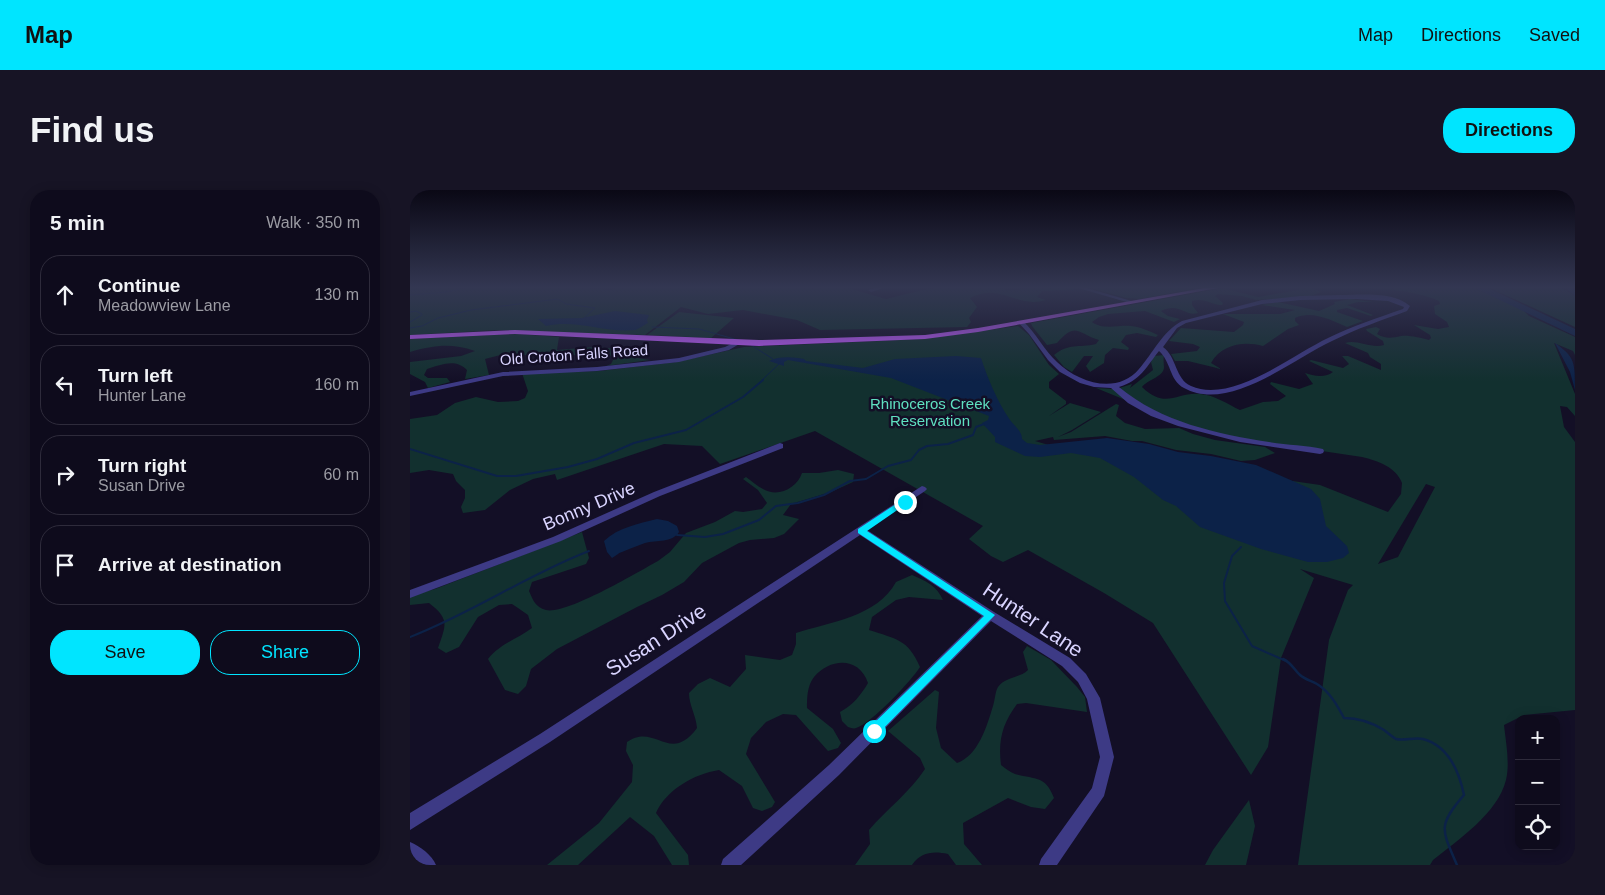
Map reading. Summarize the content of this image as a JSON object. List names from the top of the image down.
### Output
{
  "streets": {
    "street": [
      "Old Croton Falls Road",
      "Bonny Drive",
      "Hunter Lane",
      "Susan Drive"
    ]
  },
  "crossings": [
    ["Hunter Lane", "Susan Drive"]
  ],
  "parks": ["Rhinoceros Creek Reservation"],
  "page": {
    "header": "Map",
    "nav": ["Map", "Directions", "Saved"],
    "buttons": [
      "Directions",
      ["Save", "Share"]
    ],
    "title": "Find us",
    "heading": ["5 min", "Walk · 350 m"],
    "list": [
      ["Continue", "Meadowview Lane", "130 m"],
      ["Turn left", "Hunter Lane", "160 m"],
      ["Turn right", "Susan Drive", "60 m"],
      "Arrive at destination"
    ],
    "map_buttons": ["+", "−"]
  }
}
